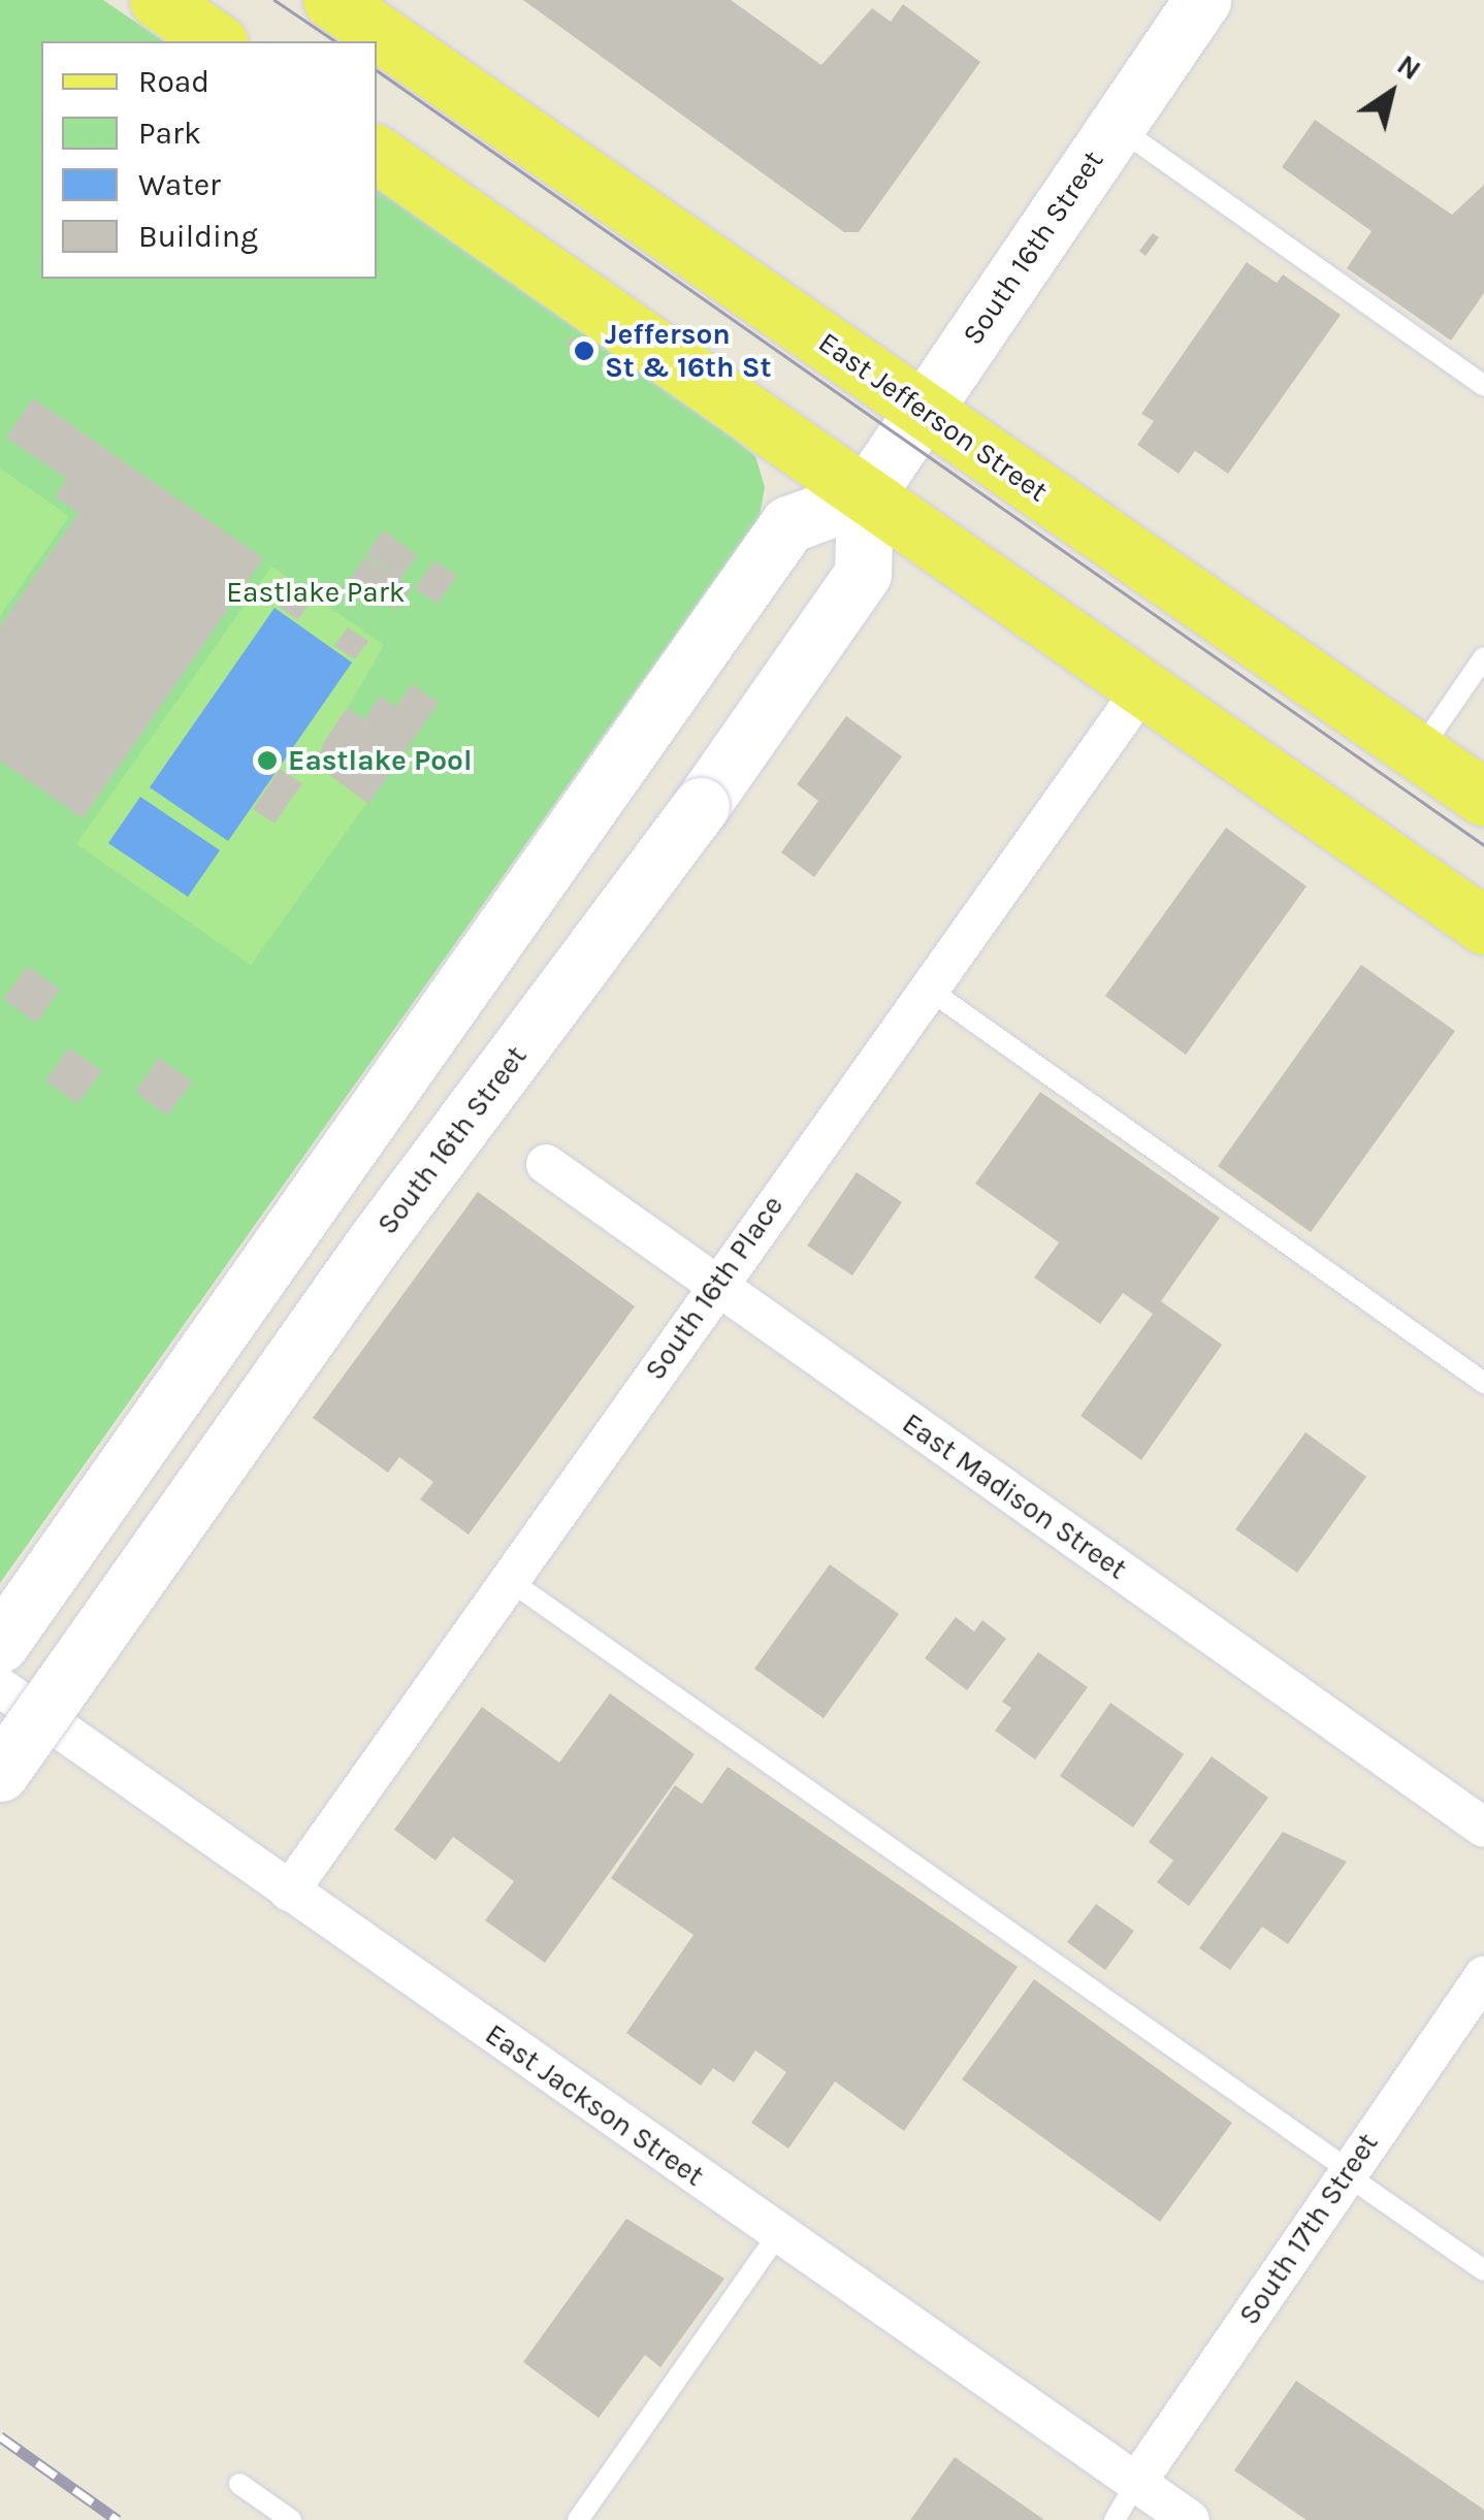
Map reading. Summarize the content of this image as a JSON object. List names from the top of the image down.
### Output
{
  "streets": {
    "main road": ["South 16th Street", "East Jefferson Street"],
    "street": [
      "South 16th Place",
      "East Madison Street",
      "East Jackson Street",
      "South 17th Street"
    ]
  },
  "crossings": [
    ["South 16th Street", "East Jefferson Street"],
    ["South 16th Place", "East Madison Street"],
    ["South 16th Place", "East Jackson Street"],
    ["East Jackson Street", "South 17th Street"]
  ],
  "parks": ["Eastlake Park"],
  "places": ["Jefferson St & 16th St", "Eastlake Pool"],
  "legend": [
    "Road",
    "Park",
    "Water",
    "Building"
  ],
  "north": "top right"
}
